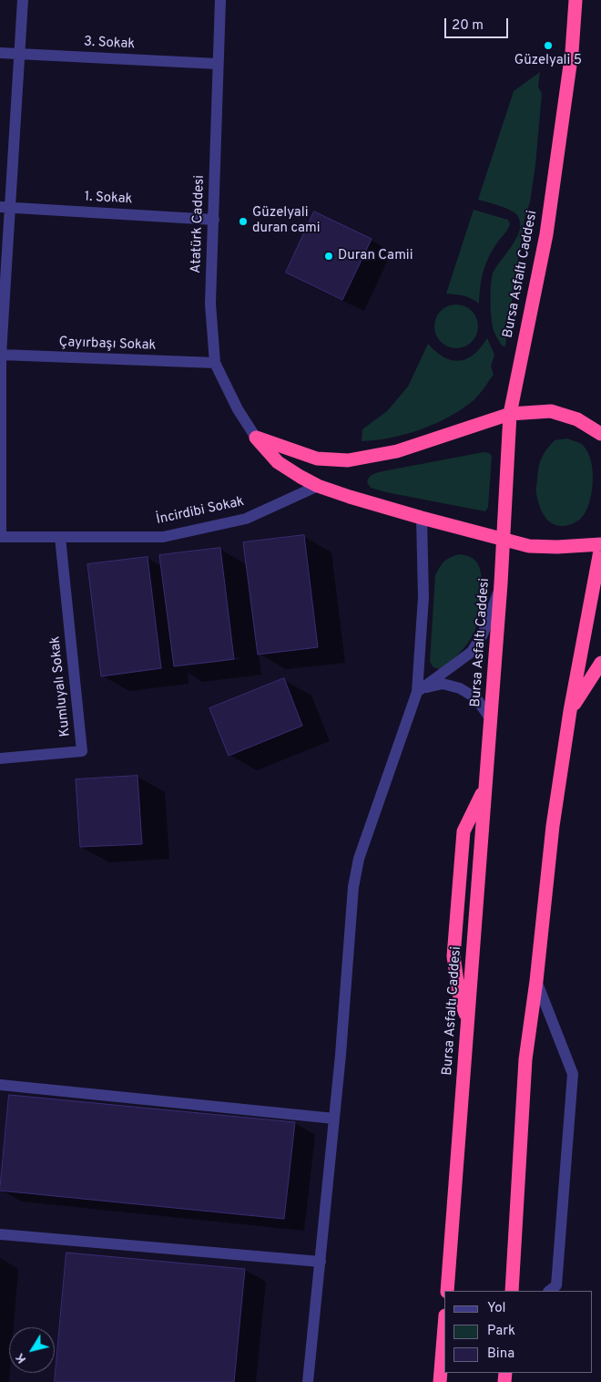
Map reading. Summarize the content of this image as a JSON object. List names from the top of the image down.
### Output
{
  "streets": {
    "highway": ["Bursa Asfaltı Caddesi"],
    "street": [
      "3. Sokak",
      "1. Sokak",
      "Atatürk Caddesi",
      "Çayırbaşı Sokak",
      "İncirdibi Sokak",
      "Kumluyalı Sokak"
    ]
  },
  "crossings": [
    ["3. Sokak", "Atatürk Caddesi"],
    ["1. Sokak", "Atatürk Caddesi"],
    ["Atatürk Caddesi", "Çayırbaşı Sokak"],
    ["İncirdibi Sokak", "Kumluyalı Sokak"]
  ],
  "places": ["Güzelyali 5", "Güzelyali duran cami", "Duran Camii"],
  "legend": ["Yol", "Park", "Bina"],
  "scale_bar": "20 m",
  "north": "bottom left"
}
